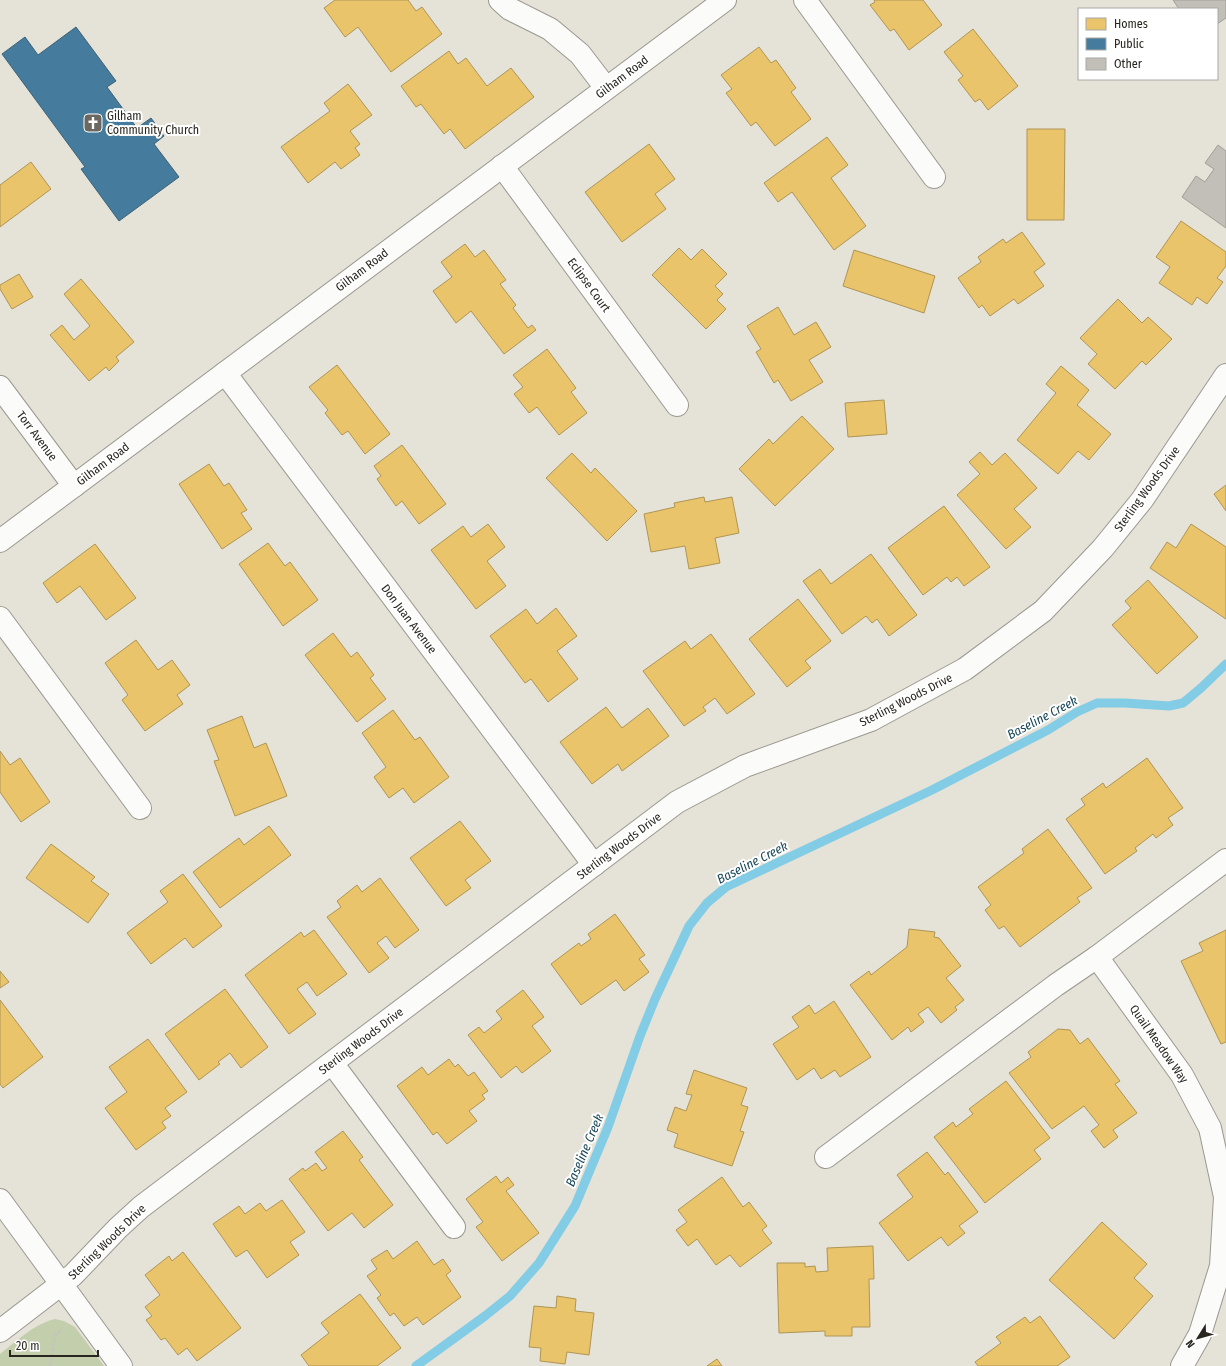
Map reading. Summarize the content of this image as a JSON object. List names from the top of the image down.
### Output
{
  "streets": {
    "street": [
      "Gilham Road",
      "Eclipse Court",
      "Torr Avenue",
      "Sterling Woods Drive",
      "Don Juan Avenue",
      "Quail Meadow Way"
    ]
  },
  "crossings": [
    ["Gilham Road", "Eclipse Court"],
    ["Gilham Road", "Torr Avenue"],
    ["Gilham Road", "Don Juan Avenue"],
    ["Sterling Woods Drive", "Don Juan Avenue"]
  ],
  "water": ["Baseline Creek"],
  "places": {
    "church": ["Gilham Community Church"]
  },
  "legend": ["Homes", "Public", "Other"],
  "scale_bar": "20 m",
  "north": "bottom left"
}
